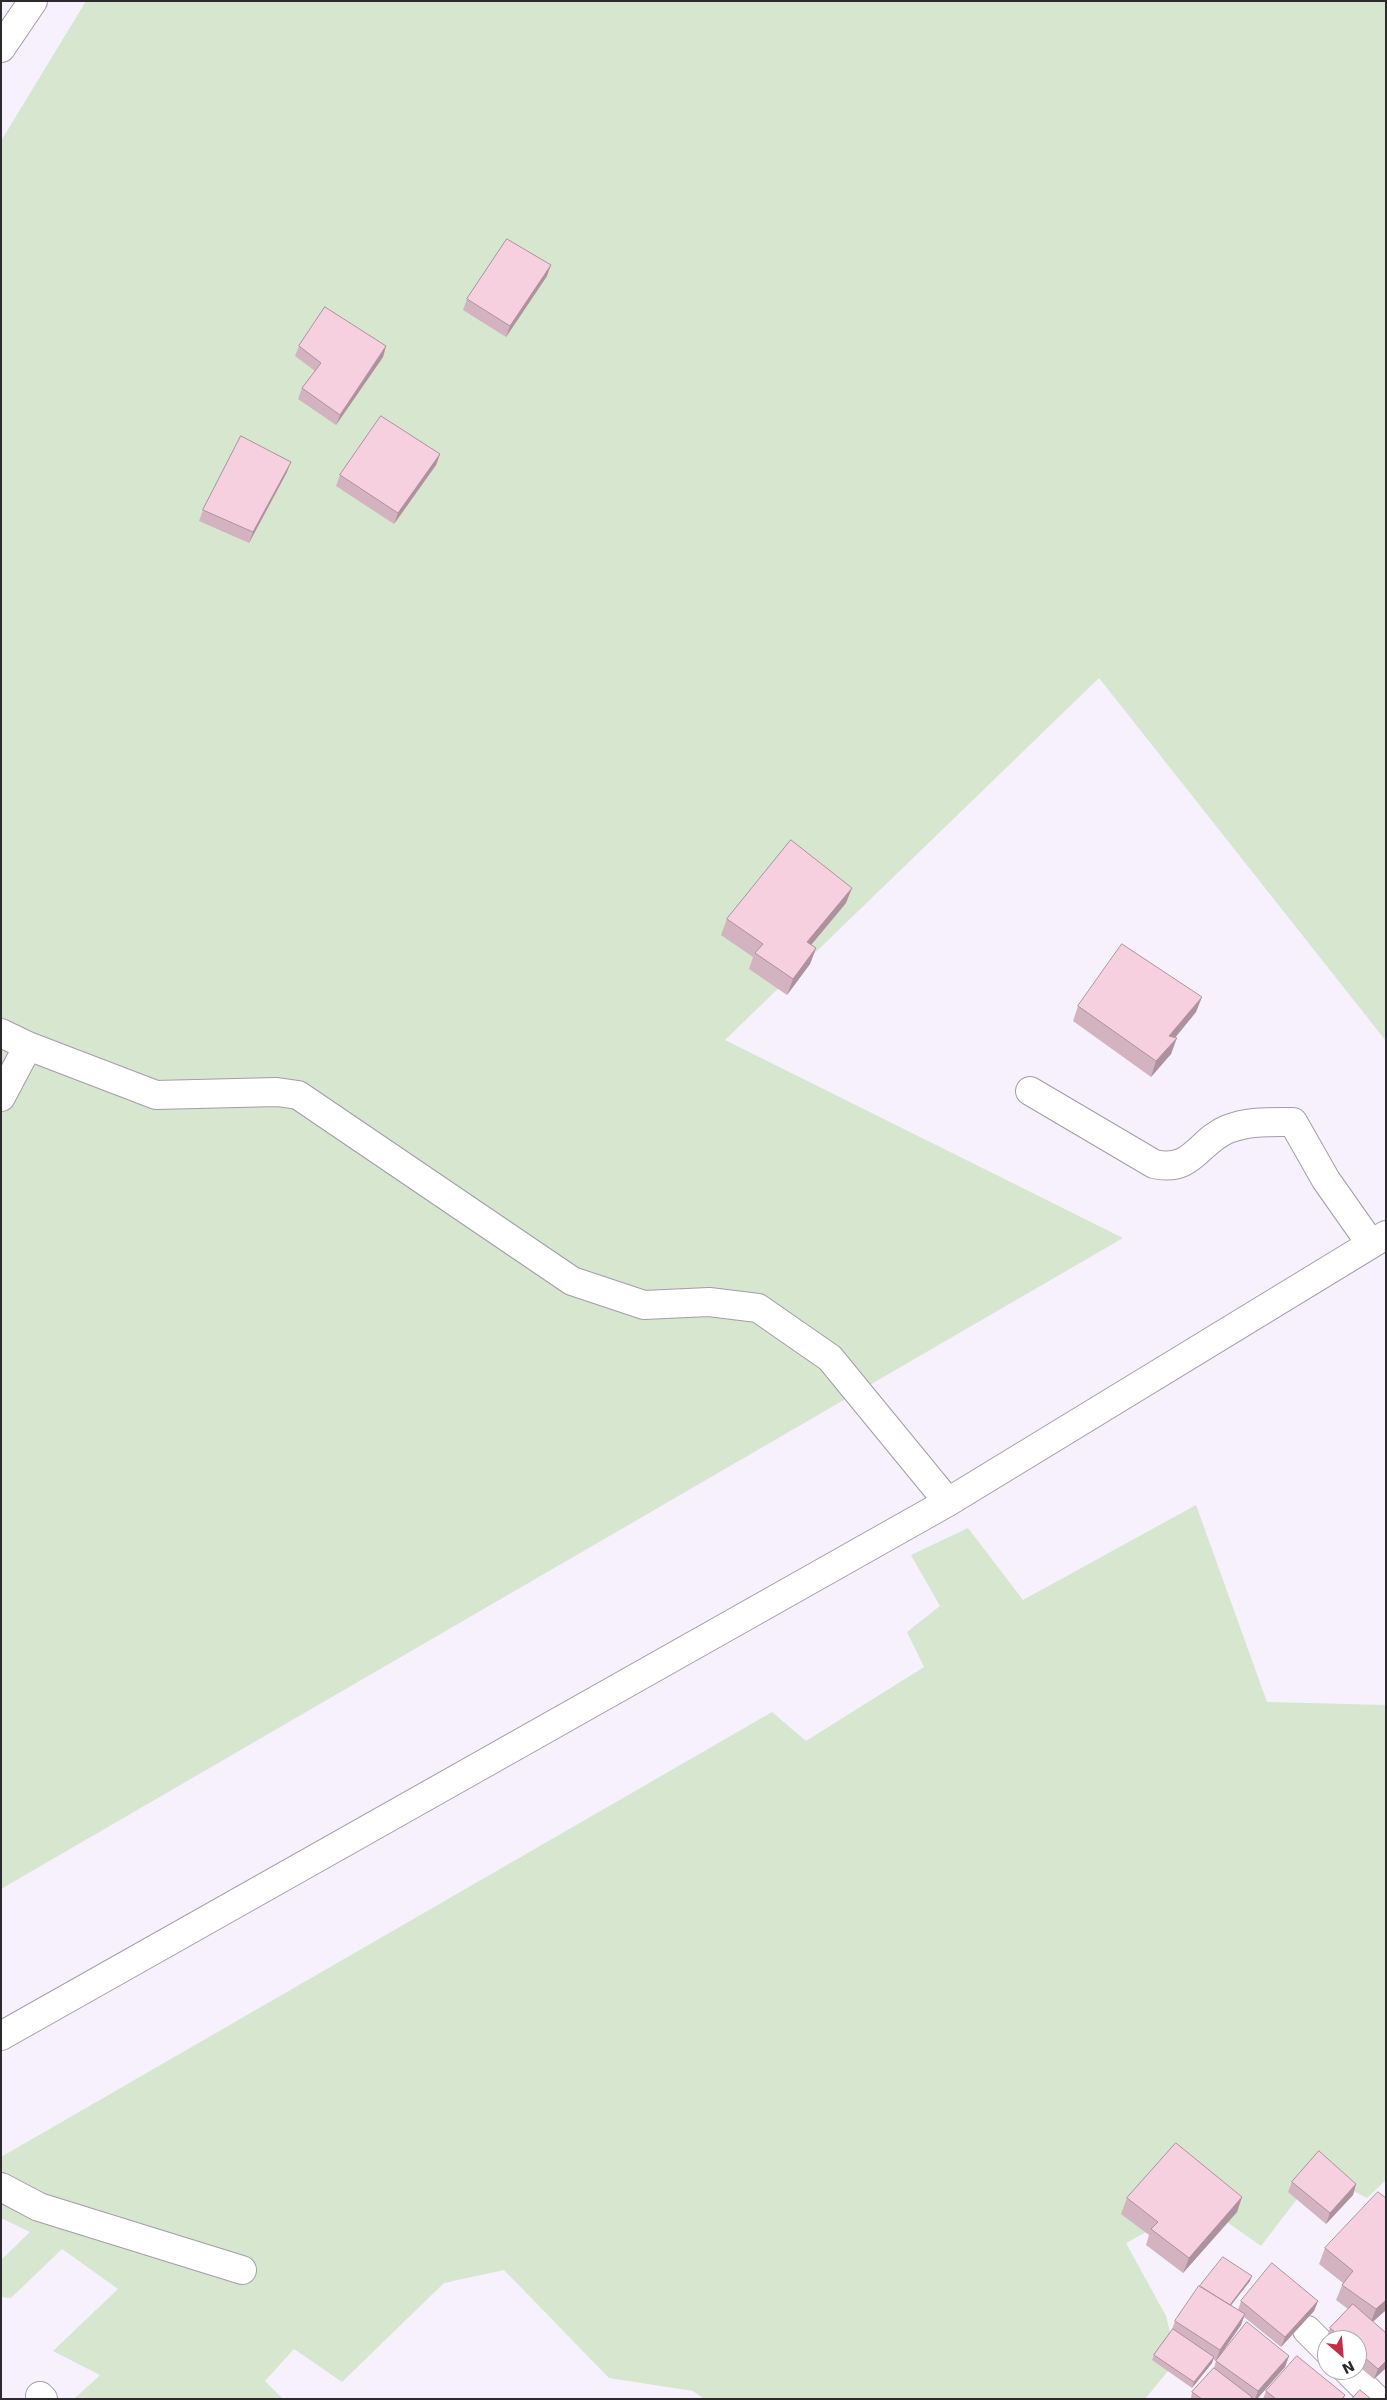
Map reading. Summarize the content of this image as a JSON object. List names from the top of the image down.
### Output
{
  "north": "bottom right"
}
